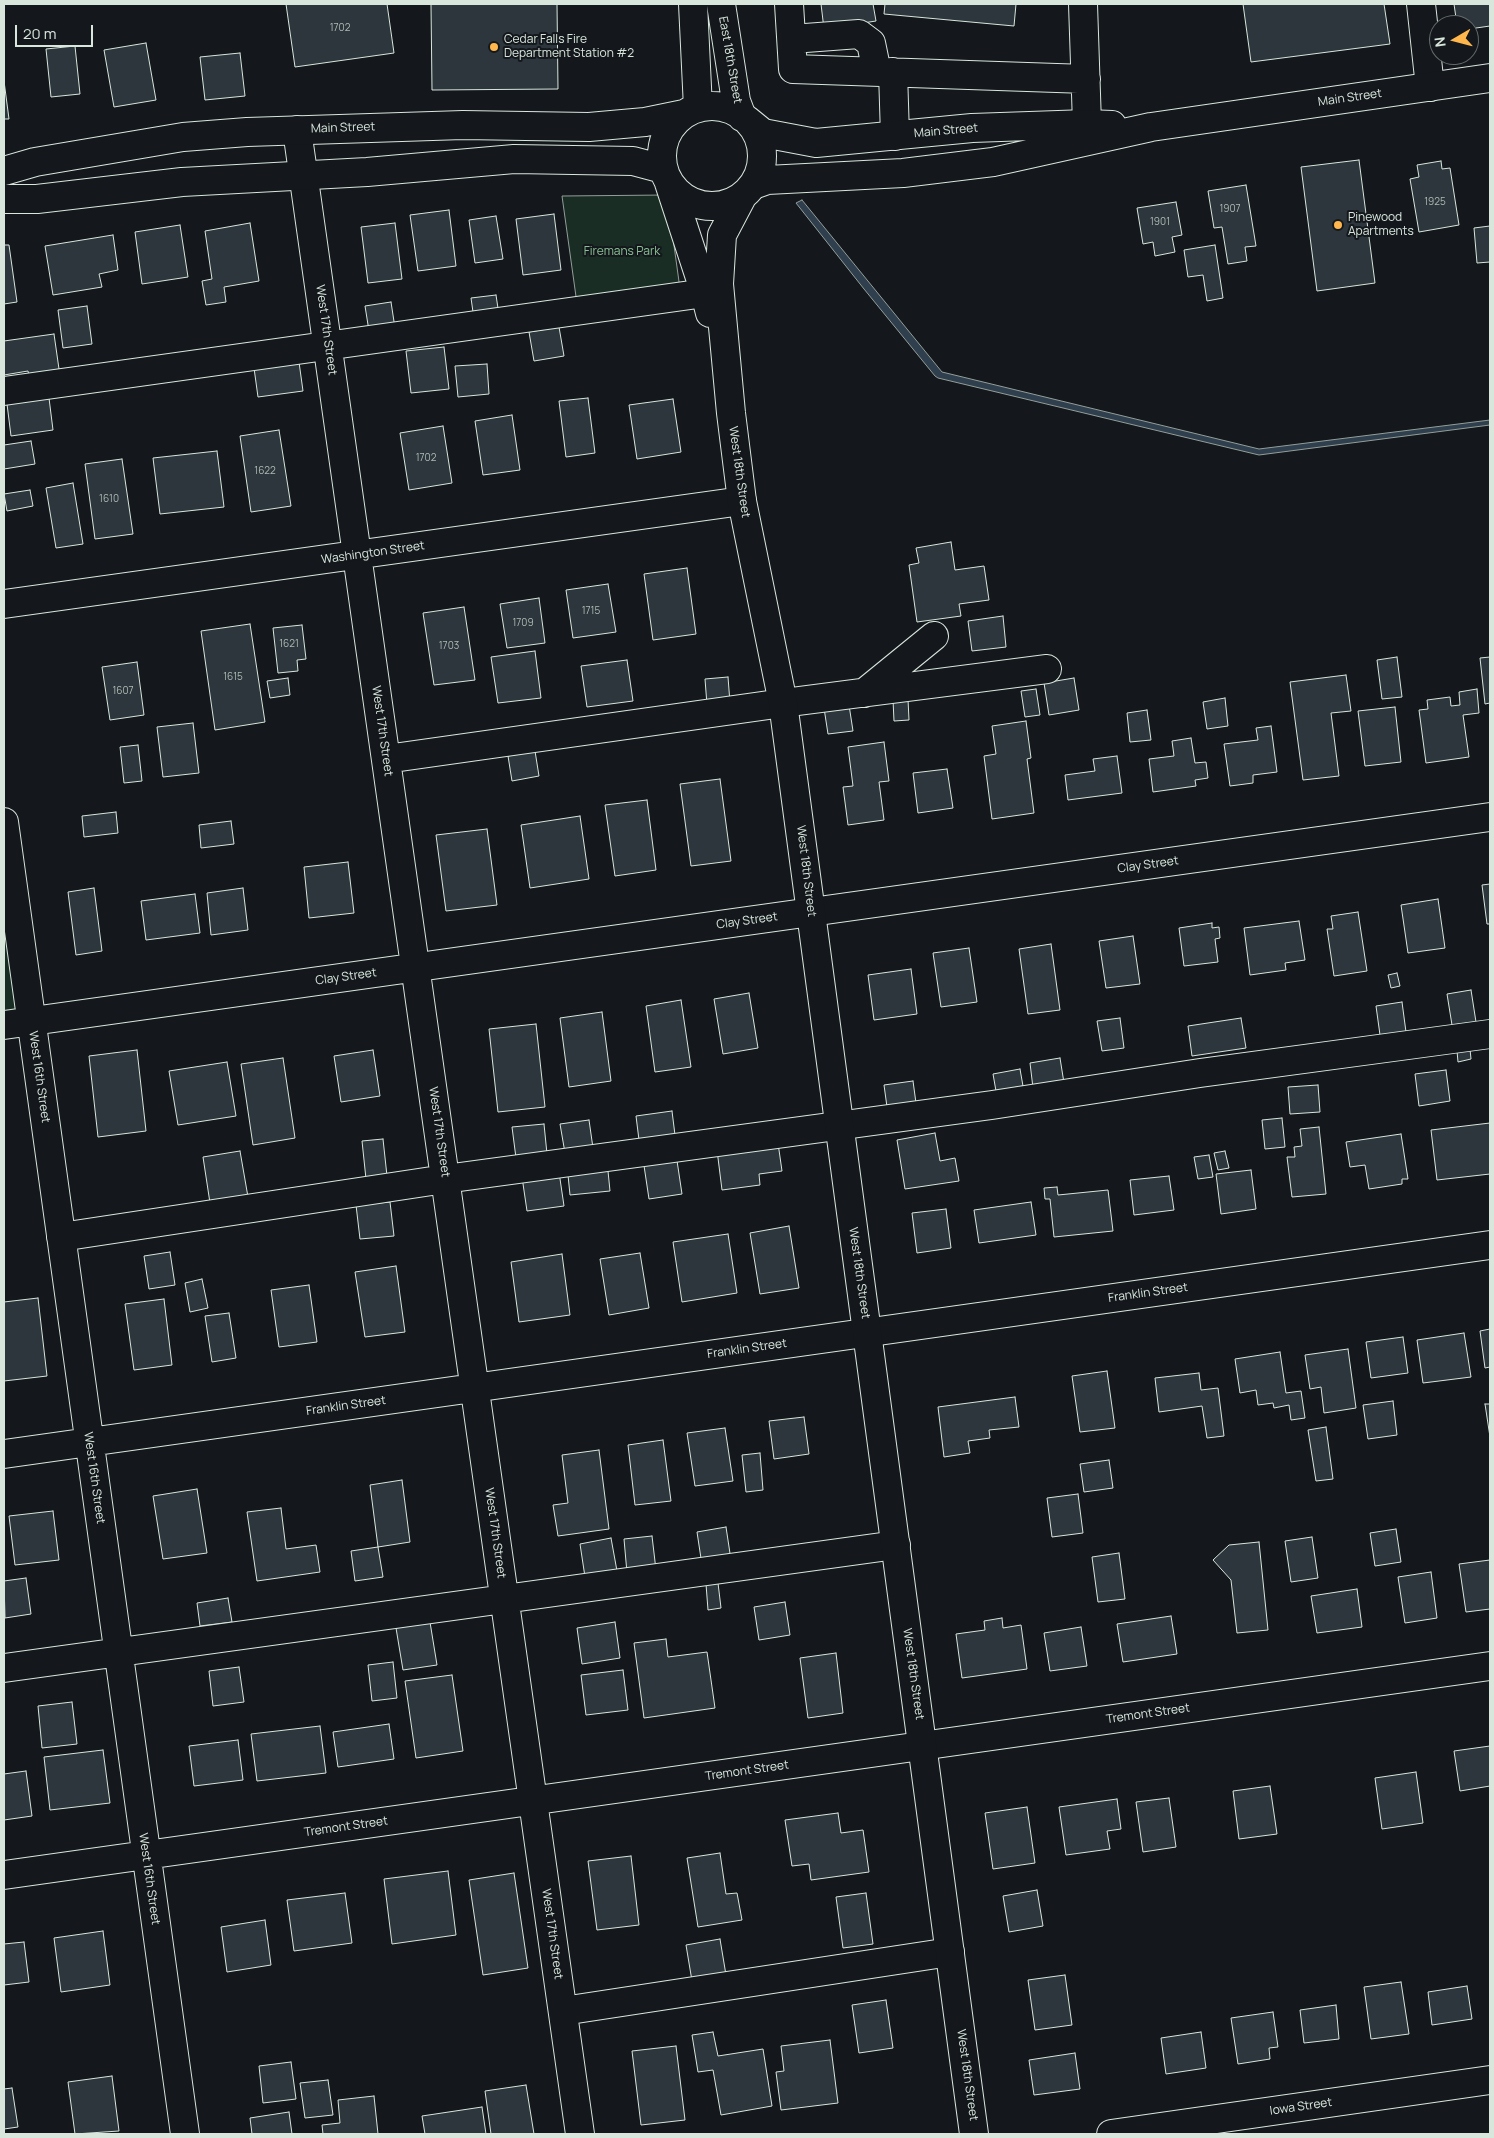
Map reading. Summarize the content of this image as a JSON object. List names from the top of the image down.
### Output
{
  "streets": {
    "street": [
      "East 18th Street",
      "Main Street",
      "West 17th Street",
      "West 18th Street",
      "Washington Street",
      "Clay Street",
      "West 16th Street",
      "Franklin Street",
      "Tremont Street",
      "Iowa Street"
    ]
  },
  "crossings": [
    ["East 18th Street", "Main Street"],
    ["East 18th Street", "West 18th Street"],
    ["Main Street", "West 17th Street"],
    ["Main Street", "West 18th Street"],
    ["West 17th Street", "Washington Street"],
    ["West 17th Street", "Clay Street"],
    ["West 17th Street", "Franklin Street"],
    ["West 17th Street", "Tremont Street"],
    ["West 18th Street", "Washington Street"],
    ["West 18th Street", "Clay Street"],
    ["West 18th Street", "Franklin Street"],
    ["West 18th Street", "Tremont Street"],
    ["Clay Street", "West 16th Street"],
    ["West 16th Street", "Franklin Street"],
    ["West 16th Street", "Tremont Street"]
  ],
  "parks": ["Firemans Park"],
  "places": ["Cedar Falls Fire Department Station #2", "Pinewood Apartments"],
  "house_numbers": [
    "1702",
    "1925",
    "1907",
    "1901",
    "1702",
    "1622",
    "1610",
    "1715",
    "1709",
    "1621",
    "1703",
    "1615",
    "1607"
  ],
  "scale_bar": "20 m",
  "north": "left"
}
